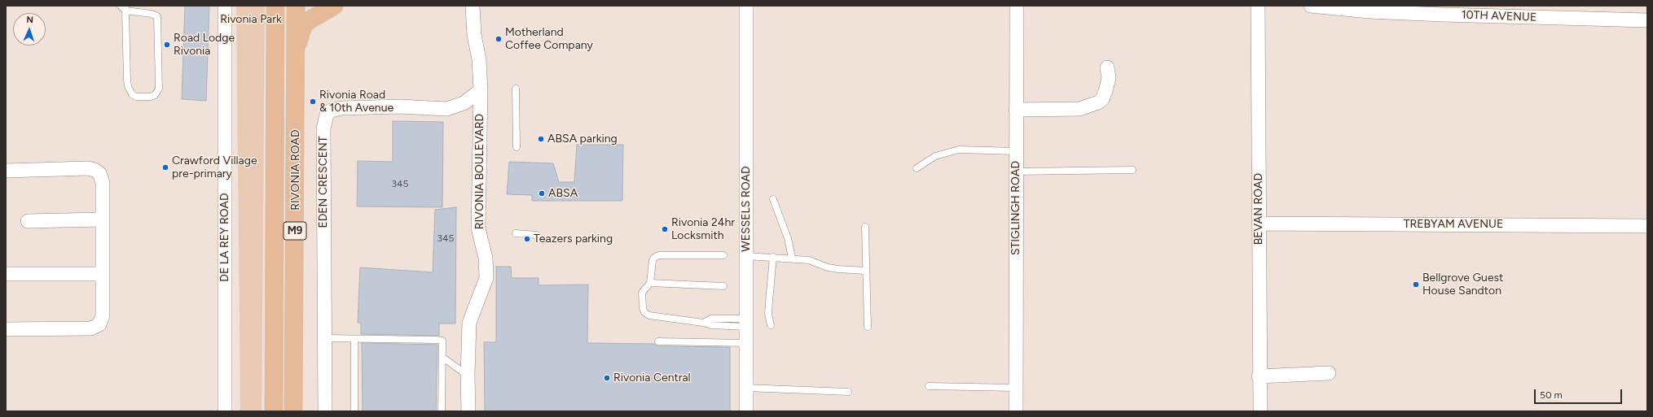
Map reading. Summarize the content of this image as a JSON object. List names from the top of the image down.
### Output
{
  "streets": {
    "main road": ["RIVONIA ROAD", "M9"],
    "street": [
      "10TH AVENUE",
      "RIVONIA BOULEVARD",
      "EDEN CRESCENT",
      "STIGLINGH ROAD",
      "WESSELS ROAD",
      "BEVAN ROAD",
      "TREBYAM AVENUE",
      "DE LA REY ROAD"
    ]
  },
  "crossings": [
    ["RIVONIA BOULEVARD", "EDEN CRESCENT"],
    ["BEVAN ROAD", "TREBYAM AVENUE"]
  ],
  "parks": ["Rivonia Park"],
  "places": [
    "Motherland Coffee Company",
    "Road Lodge Rivonia",
    "Rivonia Road & 10th Avenue",
    "ABSA parking",
    "Crawford Village pre-primary",
    "ABSA",
    "Rivonia 24hr Locksmith",
    "Teazers parking",
    "Bellgrove Guest House Sandton",
    "Rivonia Central"
  ],
  "house_numbers": ["345", "345"],
  "scale_bar": "50 m",
  "north": "top"
}
